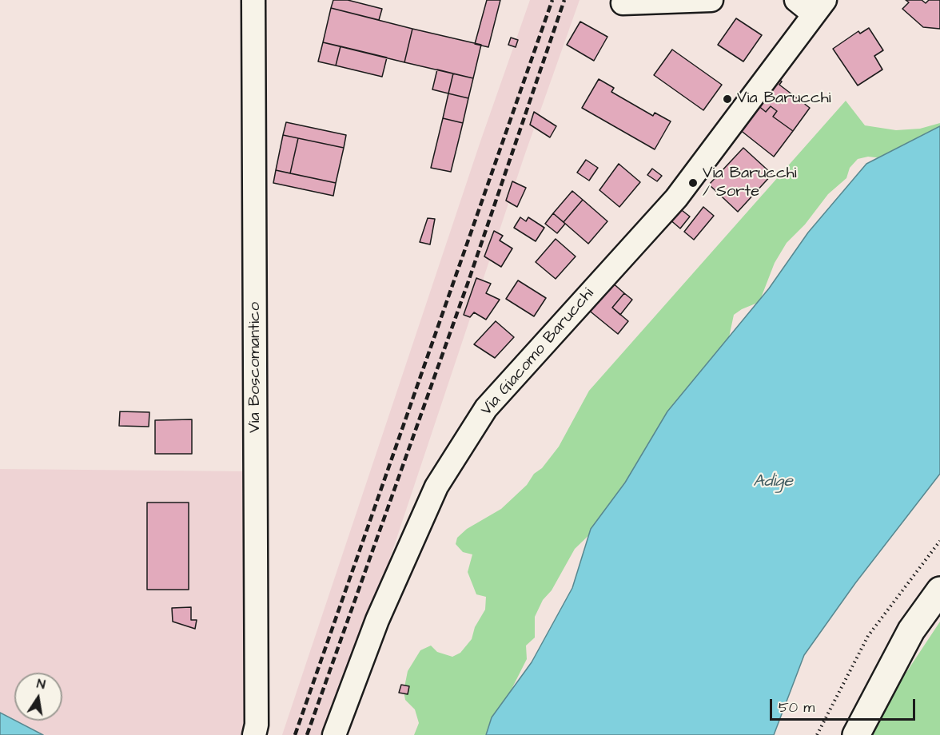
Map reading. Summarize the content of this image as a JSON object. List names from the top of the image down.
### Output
{
  "streets": {
    "street": ["Via Giacomo Barucchi", "Via Boscomantico"]
  },
  "water": ["Adige"],
  "places": ["Via Barucchi", "Via Barucchi / Sorte"],
  "scale_bar": "50 m",
  "north": "top"
}
